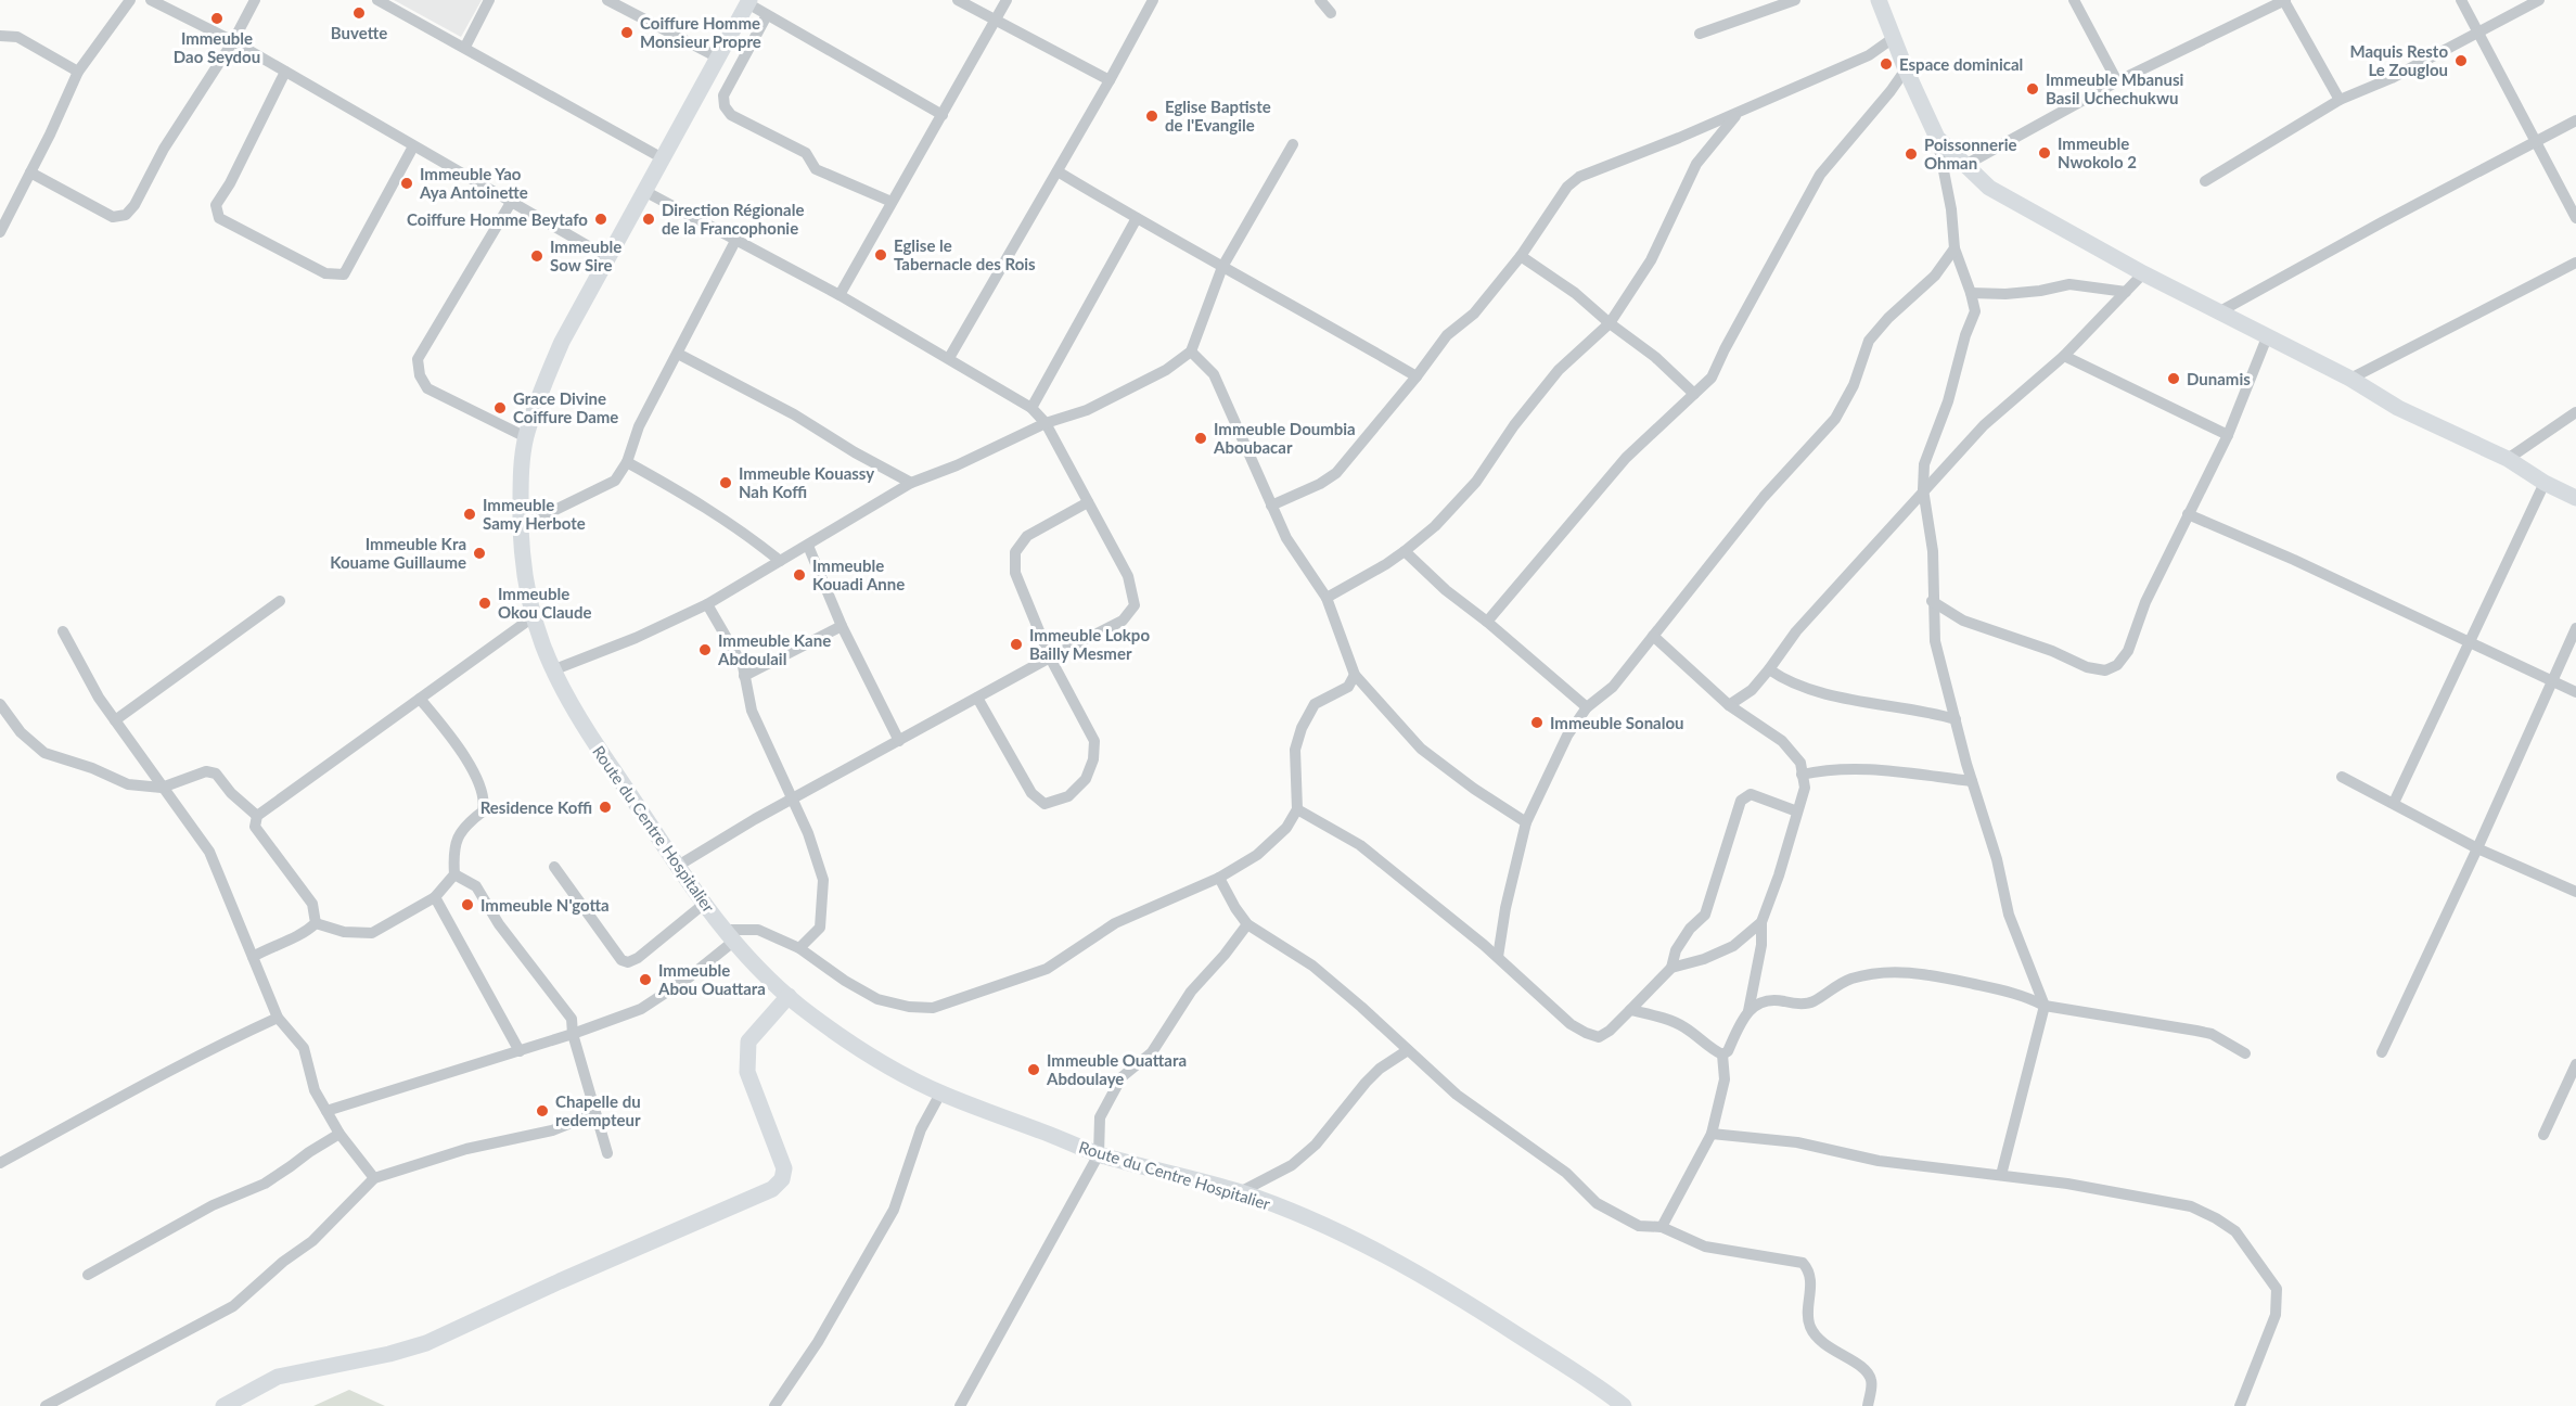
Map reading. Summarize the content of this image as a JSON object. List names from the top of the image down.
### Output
{
  "streets": {
    "street": ["Route du Centre Hospitalier"]
  },
  "places": [
    "Buvette",
    "Immeuble Dao Seydou",
    "Coiffure Homme Monsieur Propre",
    "Maquis Resto Le Zouglou",
    "Espace dominical",
    "Immeuble Mbanusi Basil Uchechukwu",
    "Eglise Baptiste de l'Evangile",
    "Immeuble Nwokolo 2",
    "Poissonnerie Ohman",
    "Immeuble Yao Aya Antoinette",
    "Coiffure Homme Beytafo",
    "Direction Régionale de la Francophonie",
    "Eglise le Tabernacle des Rois",
    "Immeuble Sow Sire",
    "Dunamis",
    "Grace Divine Coiffure Dame",
    "Immeuble Doumbia Aboubacar",
    "Immeuble Kouassy Nah Koffi",
    "Immeuble Samy Herbote",
    "Immeuble Kra Kouame Guillaume",
    "Immeuble Kouadi Anne",
    "Immeuble Okou Claude",
    "Immeuble Lokpo Bailly Mesmer",
    "Immeuble Kane Abdoulail",
    "Immeuble Sonalou",
    "Residence Koffi",
    "Immeuble N'gotta",
    "Immeuble Abou Ouattara",
    "Immeuble Ouattara Abdoulaye",
    "Chapelle du redempteur"
  ]
}
